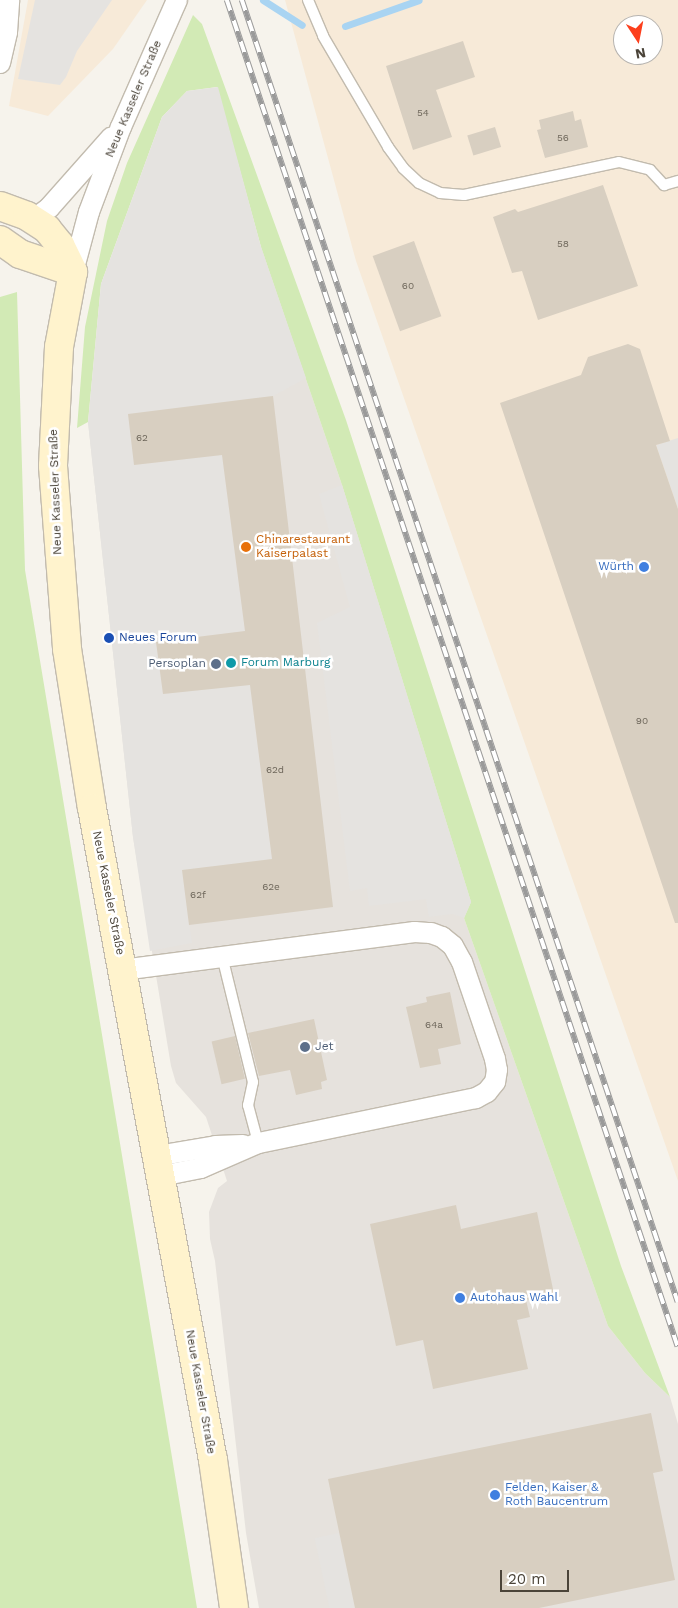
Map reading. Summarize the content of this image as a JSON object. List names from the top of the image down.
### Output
{
  "streets": {
    "main road": ["Neue Kasseler Straße"]
  },
  "places": [
    "Chinarestaurant Kaiserpalast",
    "Würth",
    "Neues Forum",
    "Forum Marburg",
    "Persoplan",
    "Jet",
    "Autohaus Wahl",
    "Felden, Kaiser & Roth Baucentrum"
  ],
  "house_numbers": [
    "54",
    "56",
    "58",
    "60",
    "62",
    "90",
    "62d",
    "62e",
    "62f",
    "64a"
  ],
  "scale_bar": "20 m",
  "north": "bottom"
}
